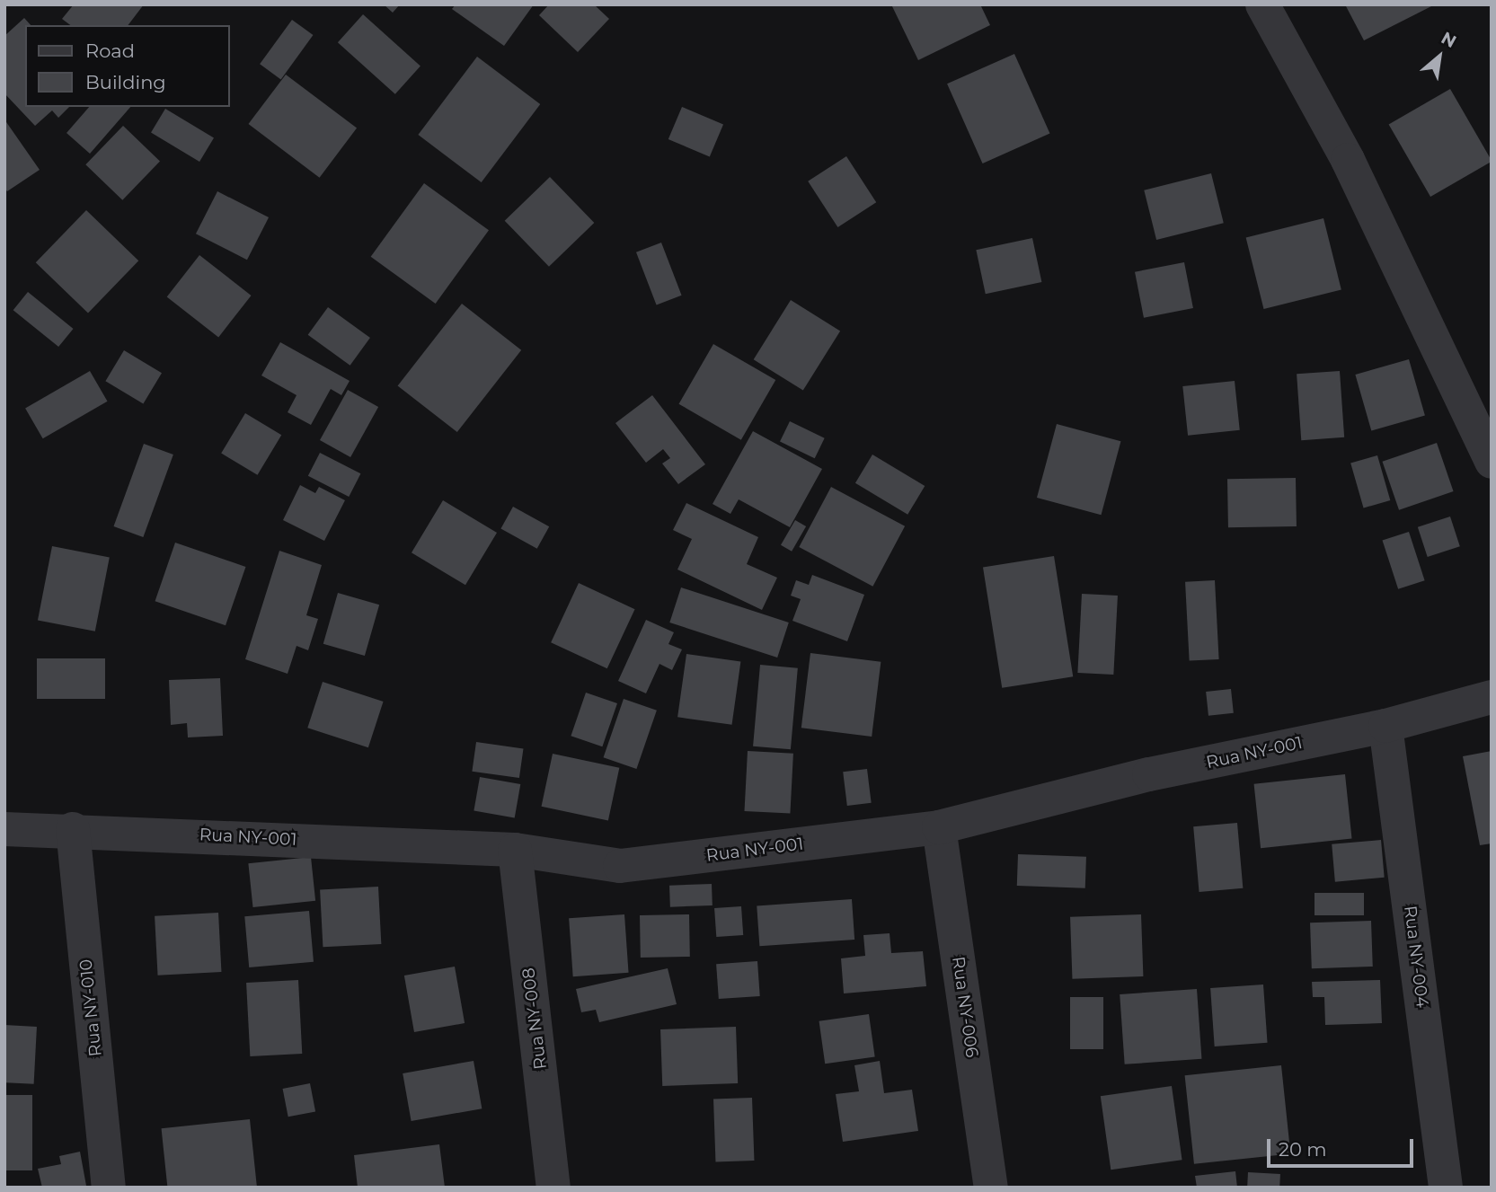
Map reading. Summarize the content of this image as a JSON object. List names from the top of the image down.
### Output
{
  "streets": {
    "street": [
      "Rua NY-001",
      "Rua NY-004",
      "Rua NY-006",
      "Rua NY-010",
      "Rua NY-008"
    ]
  },
  "crossings": [
    ["Rua NY-001", "Rua NY-004"],
    ["Rua NY-001", "Rua NY-006"],
    ["Rua NY-001", "Rua NY-010"],
    ["Rua NY-001", "Rua NY-008"]
  ],
  "legend": ["Road", "Building"],
  "scale_bar": "20 m",
  "north": "top right"
}
